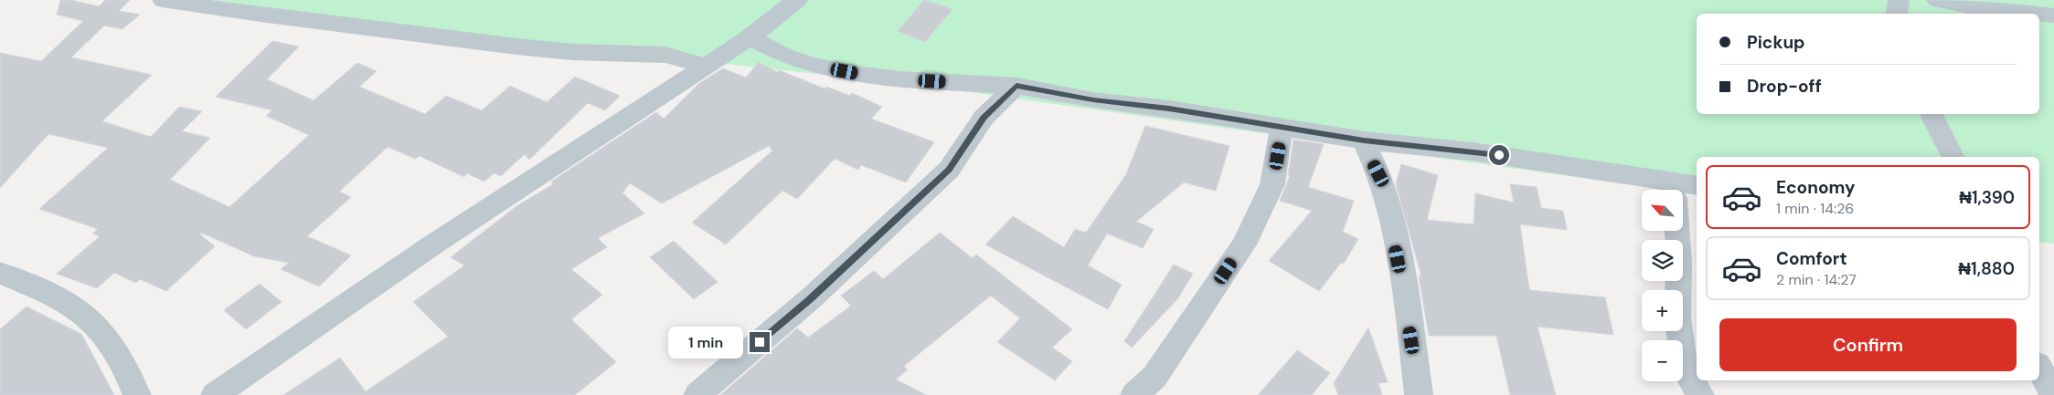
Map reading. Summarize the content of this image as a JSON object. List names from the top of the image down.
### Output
{
  "north": "top left",
  "page": {
    "banner": ["Pickup", "Drop-off"],
    "list": [
      {
        "name": "Economy",
        "note": "1 min · 14:26",
        "value": "₦1,390"
      },
      {
        "name": "Comfort",
        "note": "2 min · 14:27",
        "value": "₦1,880"
      }
    ],
    "map_buttons": ["+", "−"],
    "buttons": "Confirm",
    "bubble": "1 min"
  }
}
